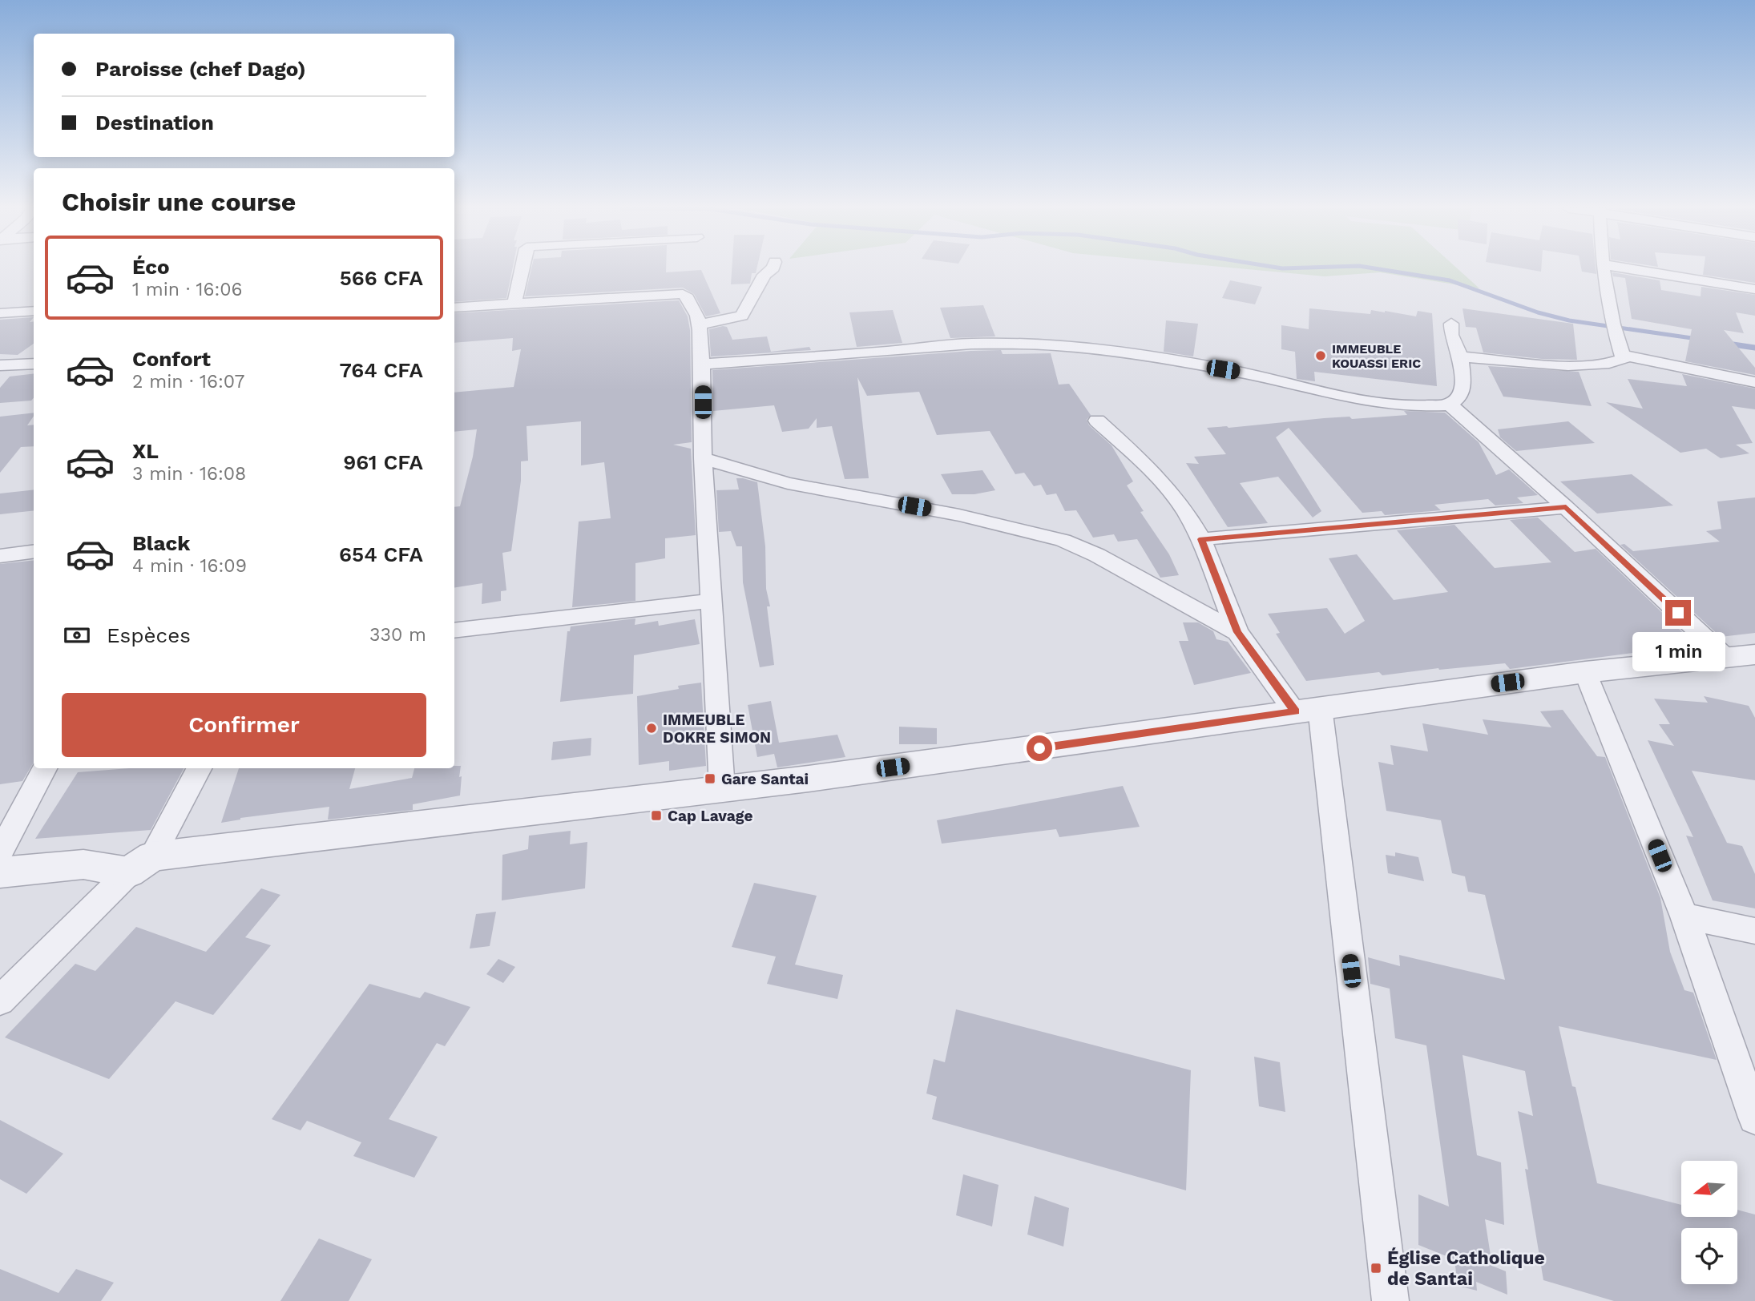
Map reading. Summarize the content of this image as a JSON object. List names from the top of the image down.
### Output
{
  "places": {
    "other": ["IMMEUBLE KOUASSI ERIC", "IMMEUBLE DOKRE SIMON"],
    "transit": ["Gare Santai", "Cap Lavage", "Église Catholique de Santai"]
  },
  "north": "left",
  "page": {
    "banner": ["Paroisse (chef Dago)", "Destination"],
    "heading": "Choisir une course",
    "list": [
      {
        "name": "Éco",
        "note": "1 min · 16:06",
        "value": "566 CFA"
      },
      {
        "name": "Confort",
        "note": "2 min · 16:07",
        "value": "764 CFA"
      },
      {
        "name": "XL",
        "note": "3 min · 16:08",
        "value": "961 CFA"
      },
      {
        "name": "Black",
        "note": "4 min · 16:09",
        "value": "654 CFA"
      }
    ],
    "pay": ["Espèces", "330 m"],
    "bubble": "1 min",
    "buttons": "Confirmer"
  }
}
